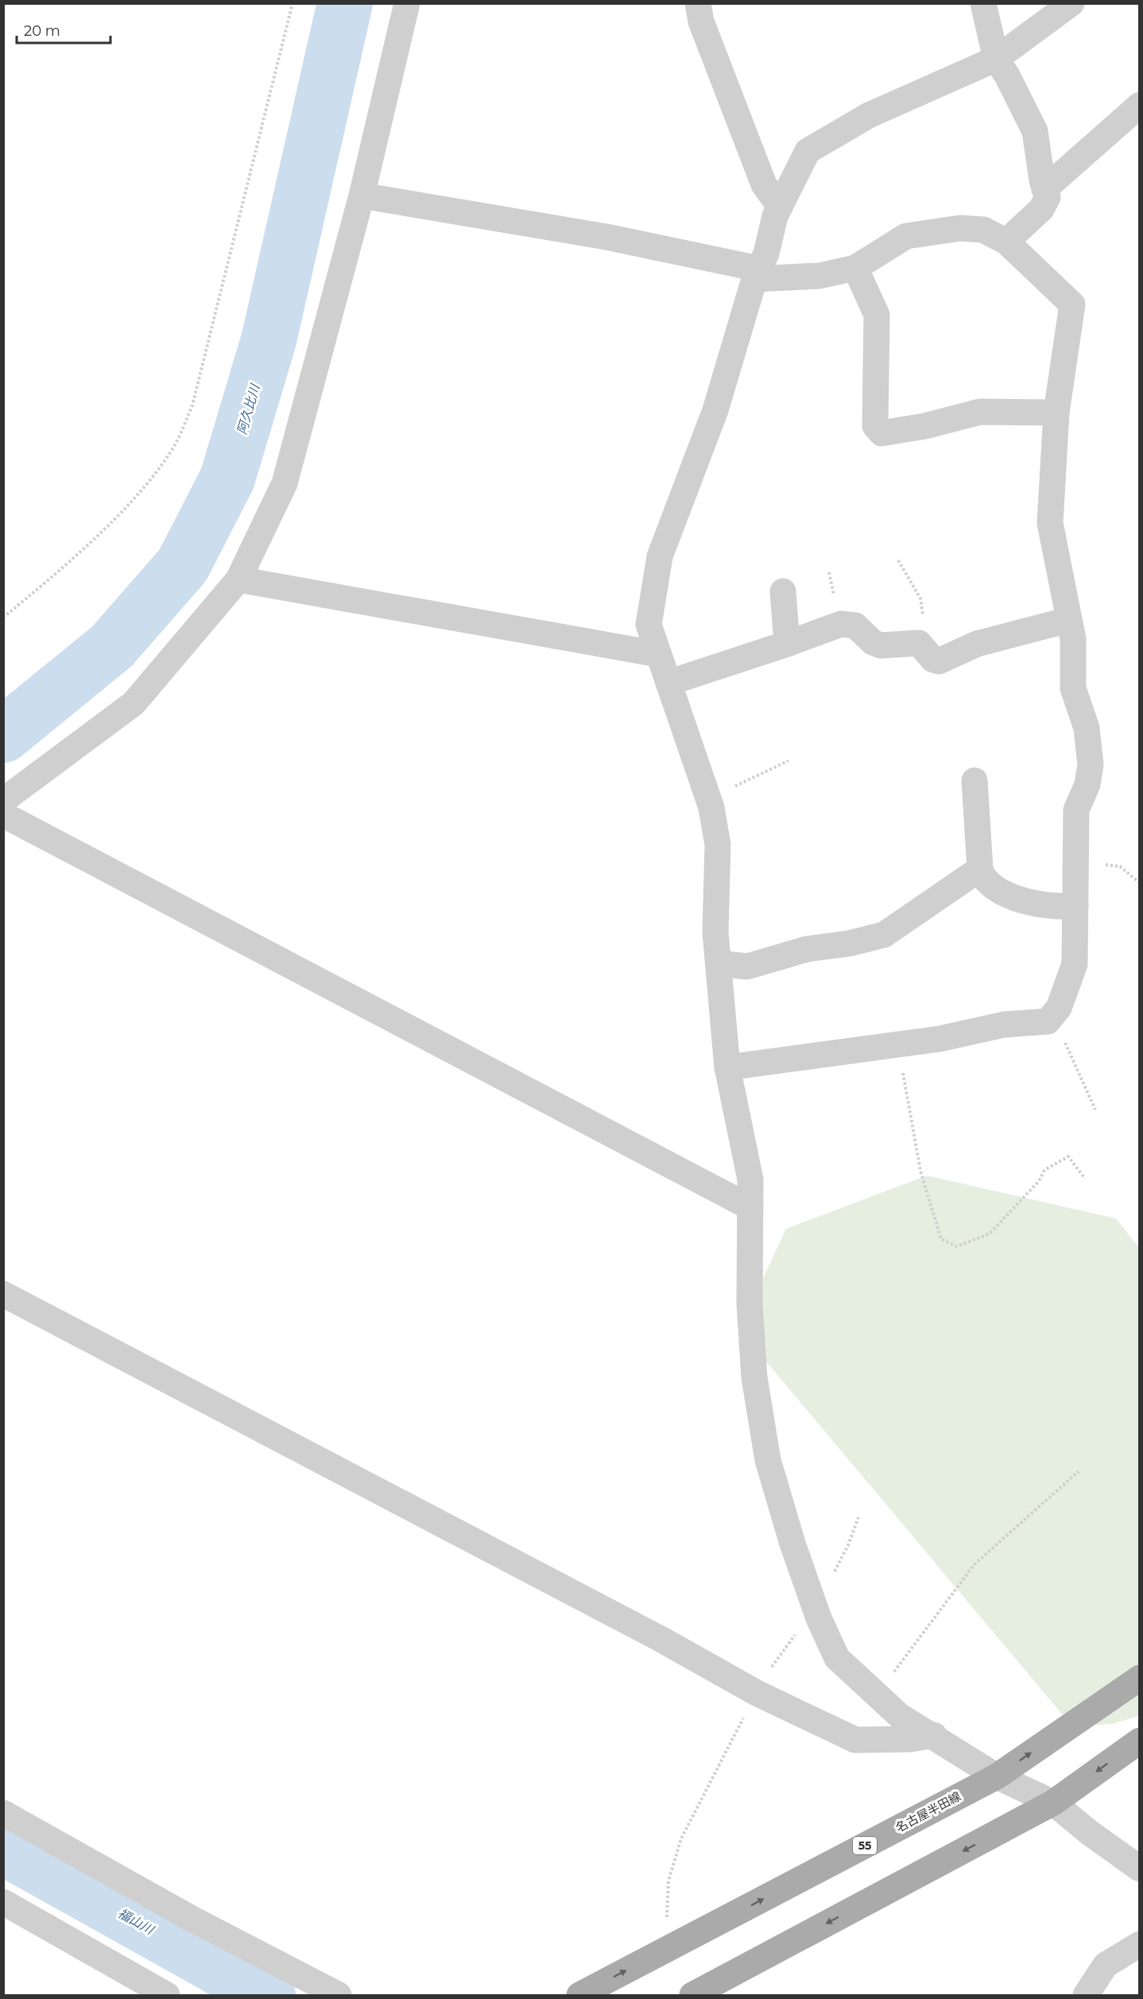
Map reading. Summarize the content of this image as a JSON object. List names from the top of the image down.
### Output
{
  "streets": {
    "main road": ["名古屋半田線", "55"]
  },
  "water": ["阿久比川", "福山川"],
  "scale_bar": "20 m"
}
